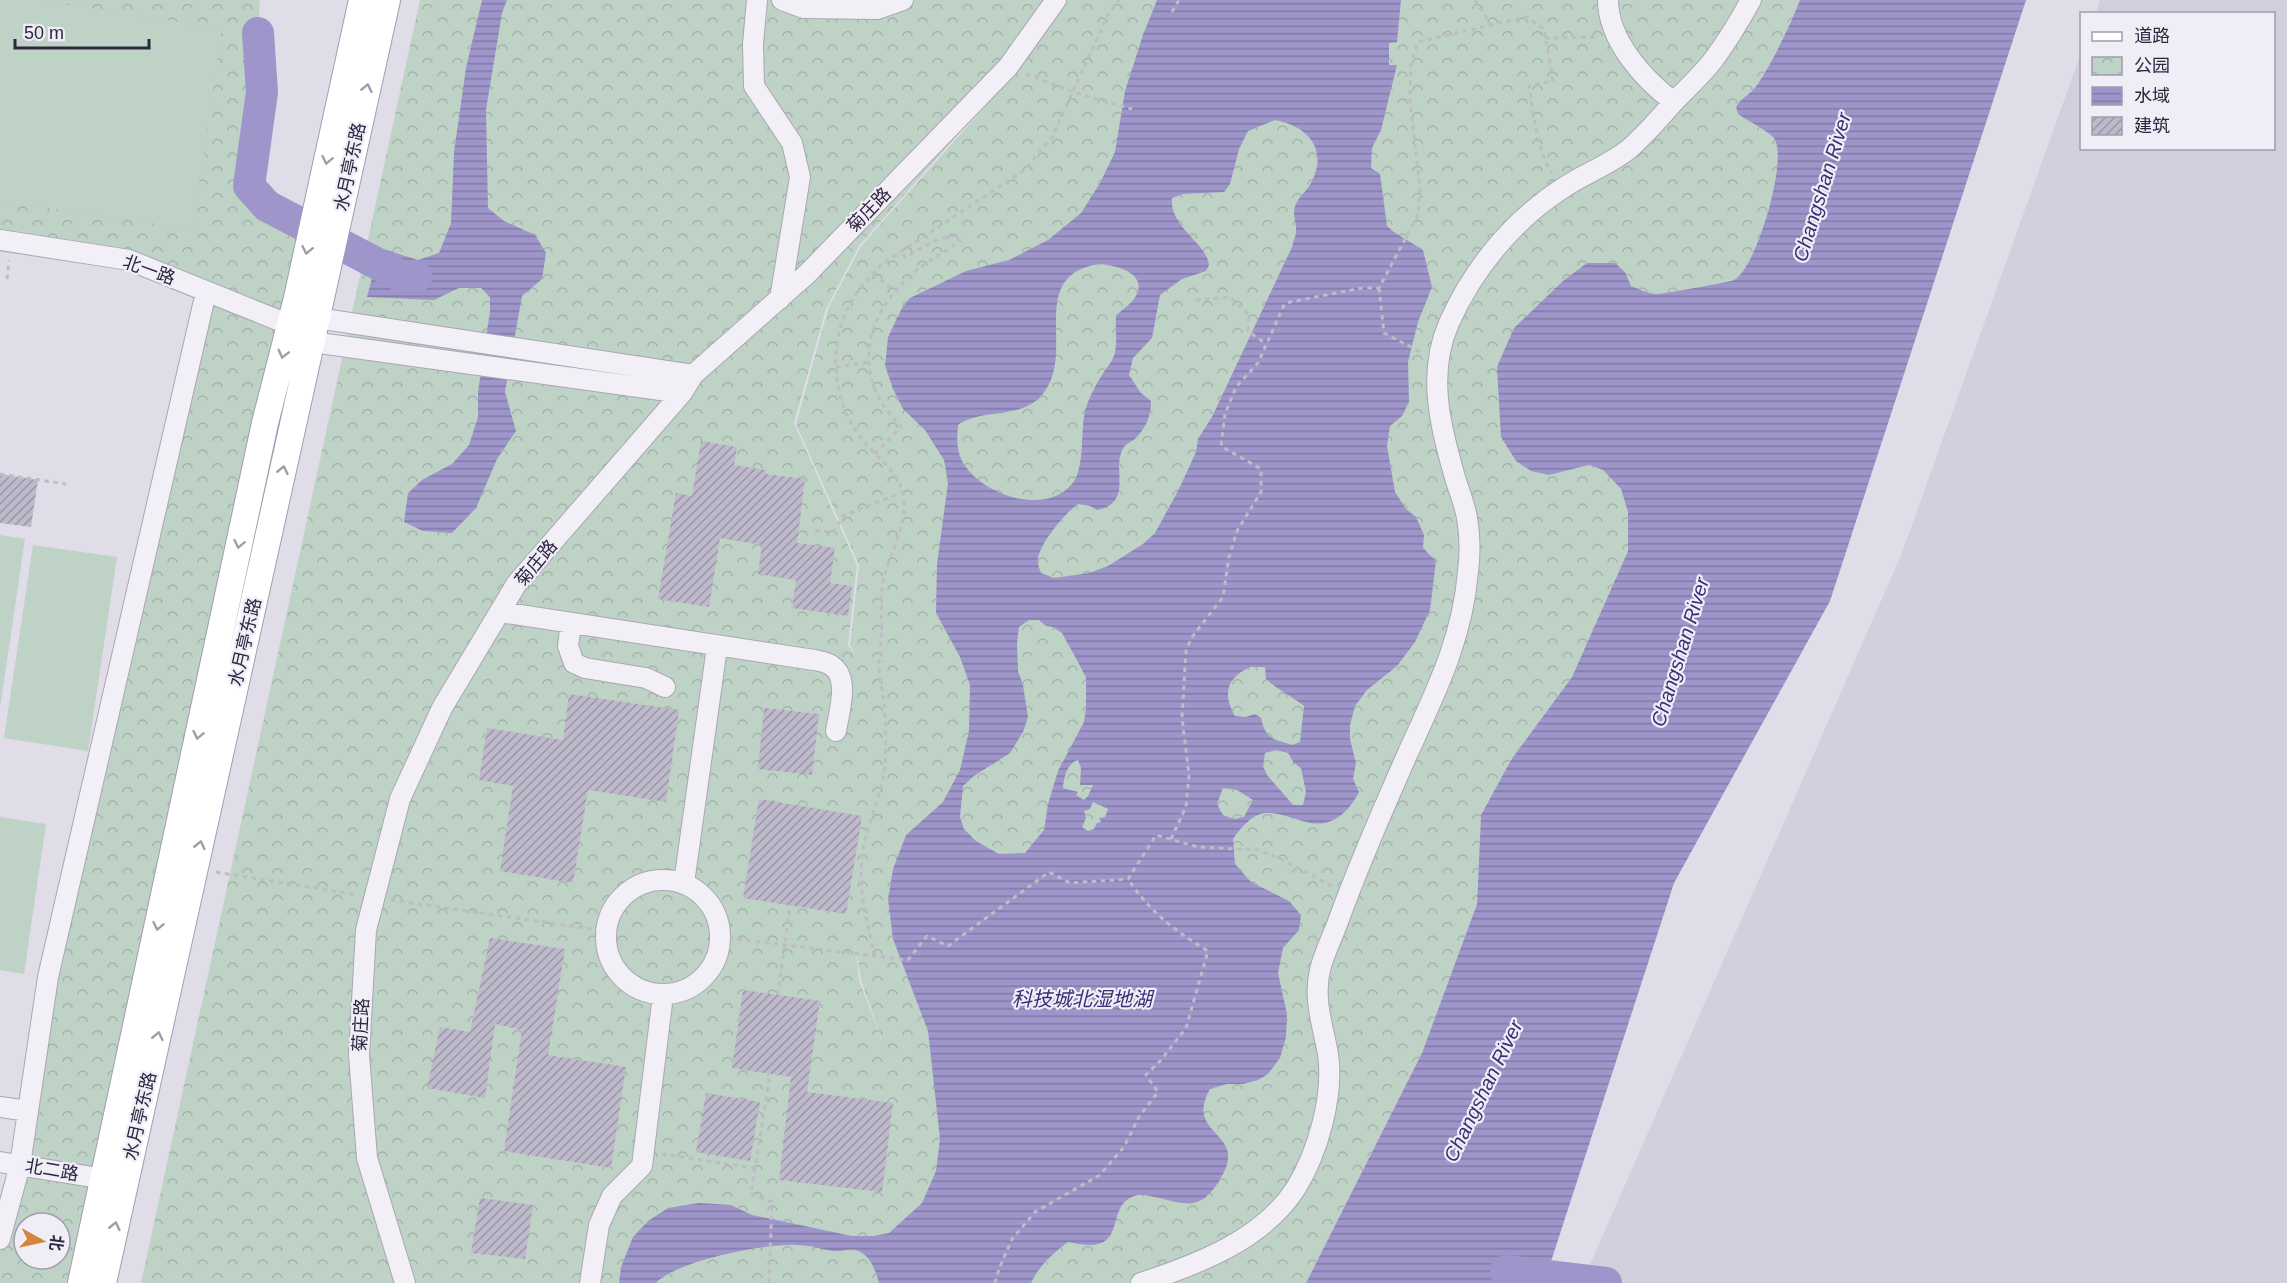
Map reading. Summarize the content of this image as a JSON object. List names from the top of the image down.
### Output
{
  "streets": {
    "main road": ["水月亭东路"],
    "street": ["菊庄路", "北一路", "北二路"]
  },
  "crossings": [
    ["水月亭东路", "北一路"],
    ["水月亭东路", "北二路"]
  ],
  "water": ["Changshan River", "科技城北湿地湖"],
  "legend": [
    "道路",
    "公园",
    "水域",
    "建筑"
  ],
  "scale_bar": "50 m",
  "north": "right"
}
